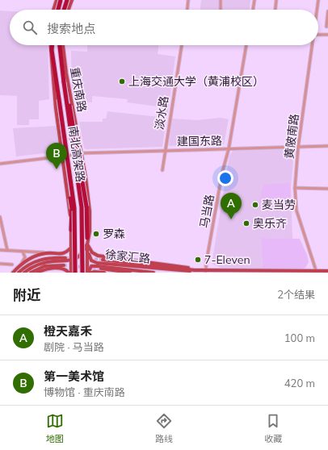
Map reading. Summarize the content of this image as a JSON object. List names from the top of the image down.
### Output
{
  "streets": {
    "highway": ["南北高架路"],
    "main road": ["重庆南路", "徐家汇路"],
    "street": [
      "淡水路",
      "黄陂南路",
      "建国东路",
      "马当路"
    ]
  },
  "crossings": [
    ["重庆南路", "建国东路"],
    ["重庆南路", "徐家汇路"],
    ["淡水路", "建国东路"],
    ["黄陂南路", "建国东路"],
    ["黄陂南路", "徐家汇路"],
    ["建国东路", "马当路"],
    ["马当路", "徐家汇路"]
  ],
  "places": [
    "上海交通大学（黄浦校区）",
    "麦当劳",
    "奥乐齐",
    "罗森",
    "7-Eleven"
  ],
  "page": {
    "search": "搜索地点",
    "pins": ["B", "A"],
    "heading": ["附近", "2个结果"],
    "list": [
      {
        "mark": "A",
        "name": "橙天嘉禾",
        "note": "剧院 · 马当路",
        "value": "100 m"
      },
      {
        "mark": "B",
        "name": "第一美术馆",
        "note": "博物馆 · 重庆南路",
        "value": "420 m"
      }
    ],
    "nav": ["地图", "路线", "收藏"]
  }
}
